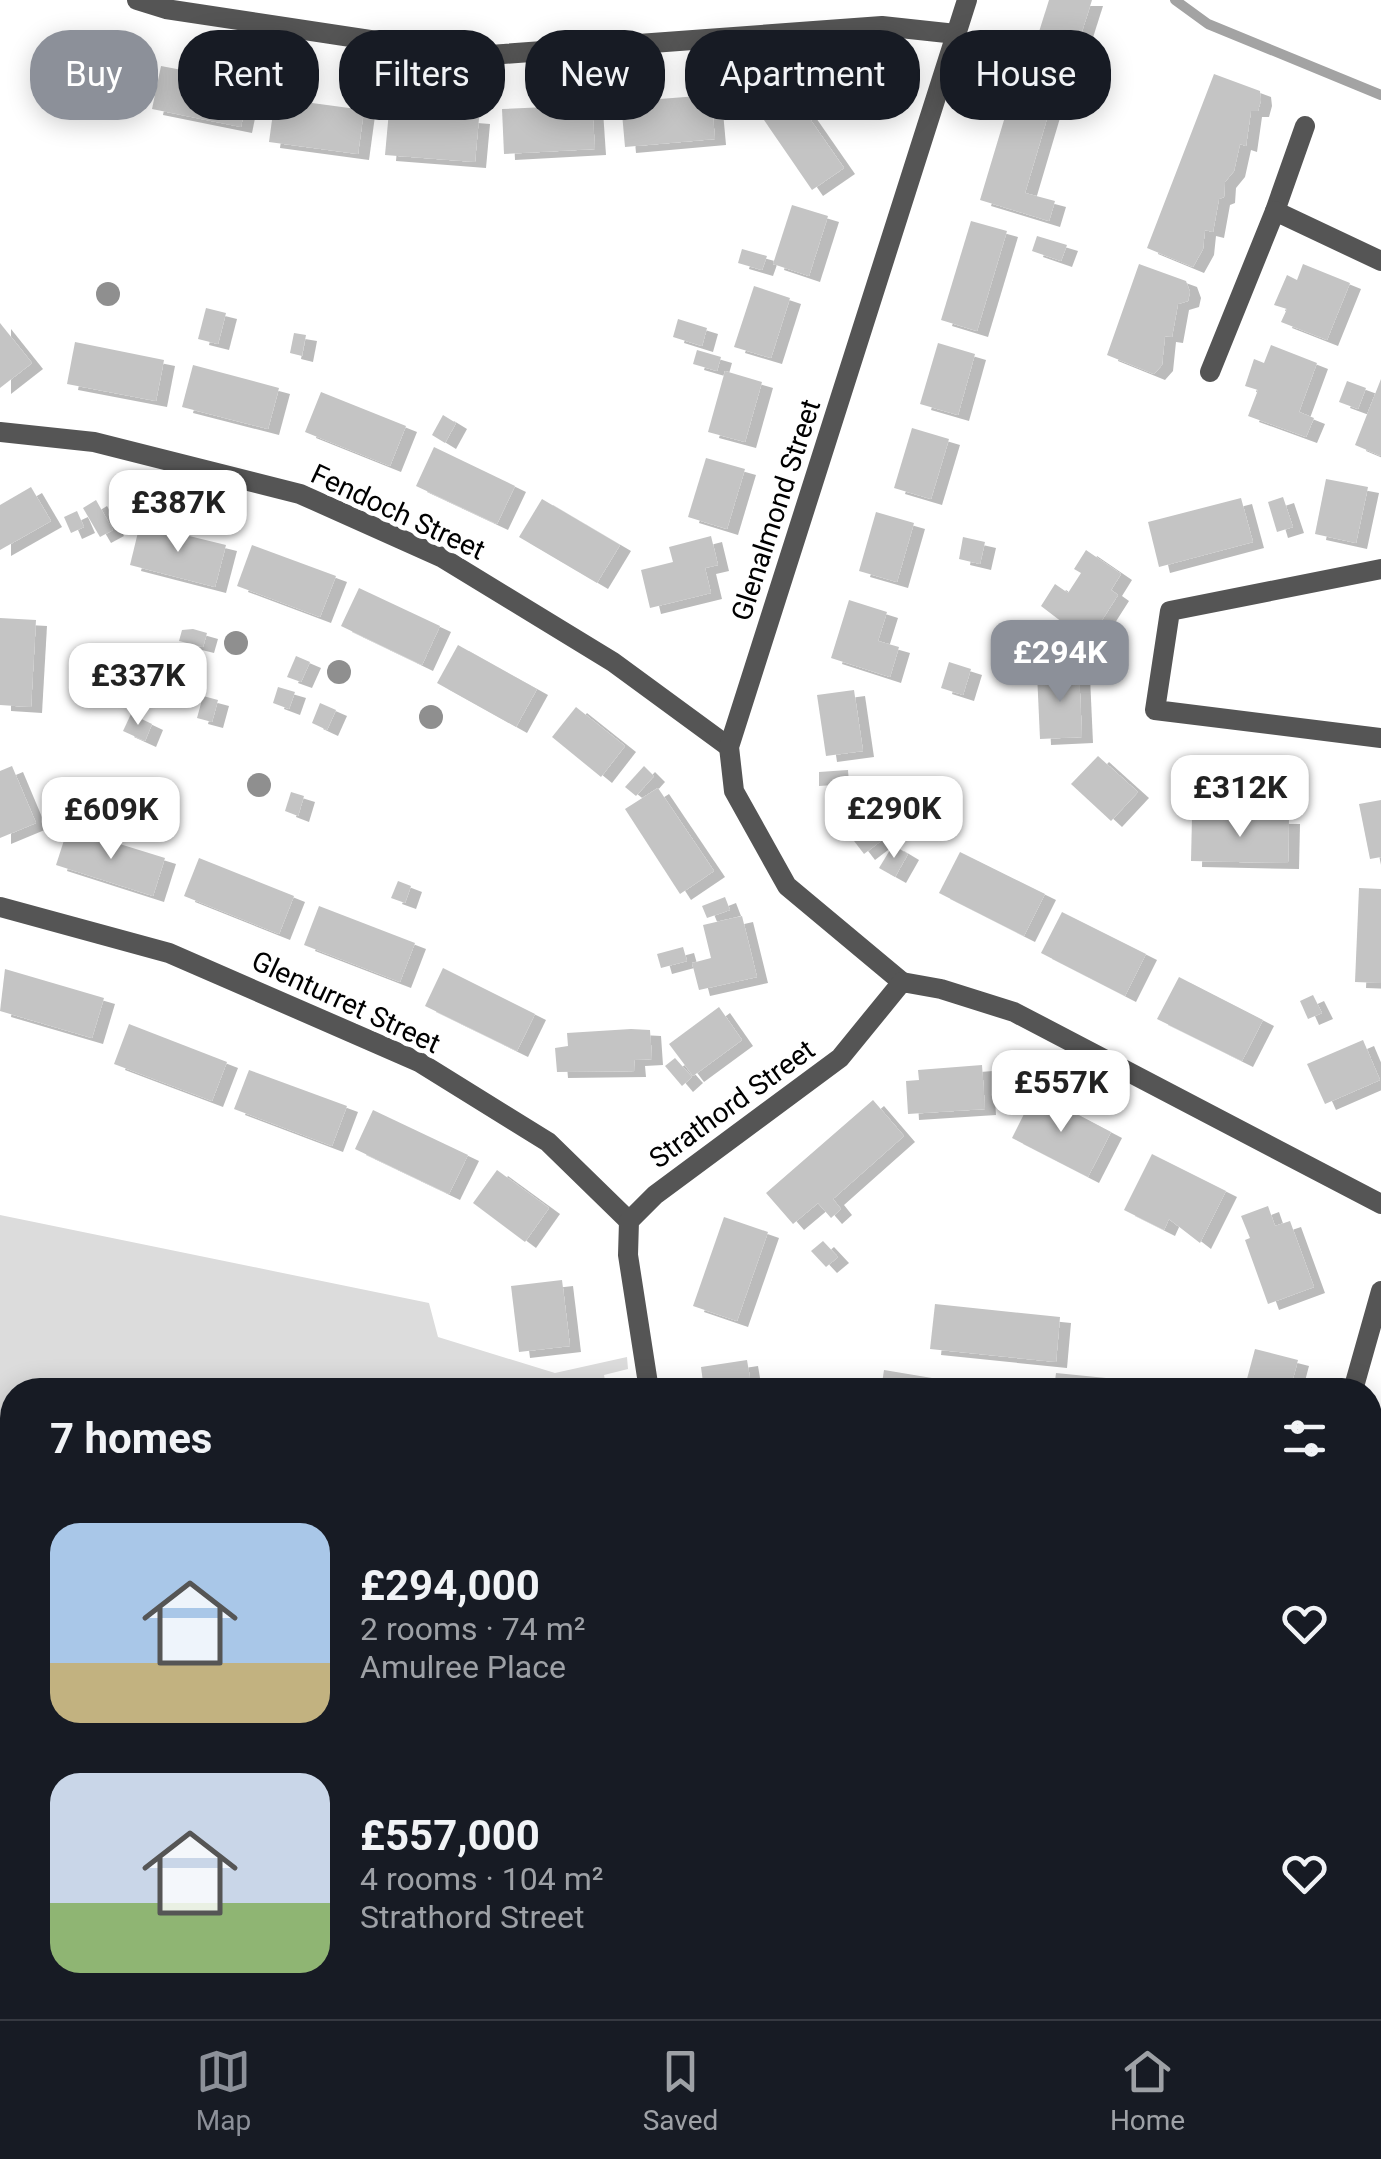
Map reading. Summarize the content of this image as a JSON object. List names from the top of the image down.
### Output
{
  "streets": {
    "street": [
      "Glenalmond Street",
      "Fendoch Street",
      "Glenturret Street",
      "Strathord Street"
    ]
  },
  "crossings": [
    ["Glenalmond Street", "Fendoch Street"],
    ["Glenalmond Street", "Strathord Street"],
    ["Glenturret Street", "Strathord Street"]
  ],
  "page": {
    "chip": [
      "Buy",
      "Rent",
      "Filters",
      "New",
      "Apartment",
      "House"
    ],
    "price": [
      "£387K",
      "£294K",
      "£337K",
      "£312K",
      "£290K",
      "£609K",
      "£557K"
    ],
    "heading": "7 homes",
    "list": [
      {
        "name": "£294,000",
        "note": "2 rooms · 74 m² · Amulree Place"
      },
      {
        "name": "£557,000",
        "note": "4 rooms · 104 m² · Strathord Street"
      }
    ],
    "tabs": ["Map", "Saved", "Home"]
  }
}
